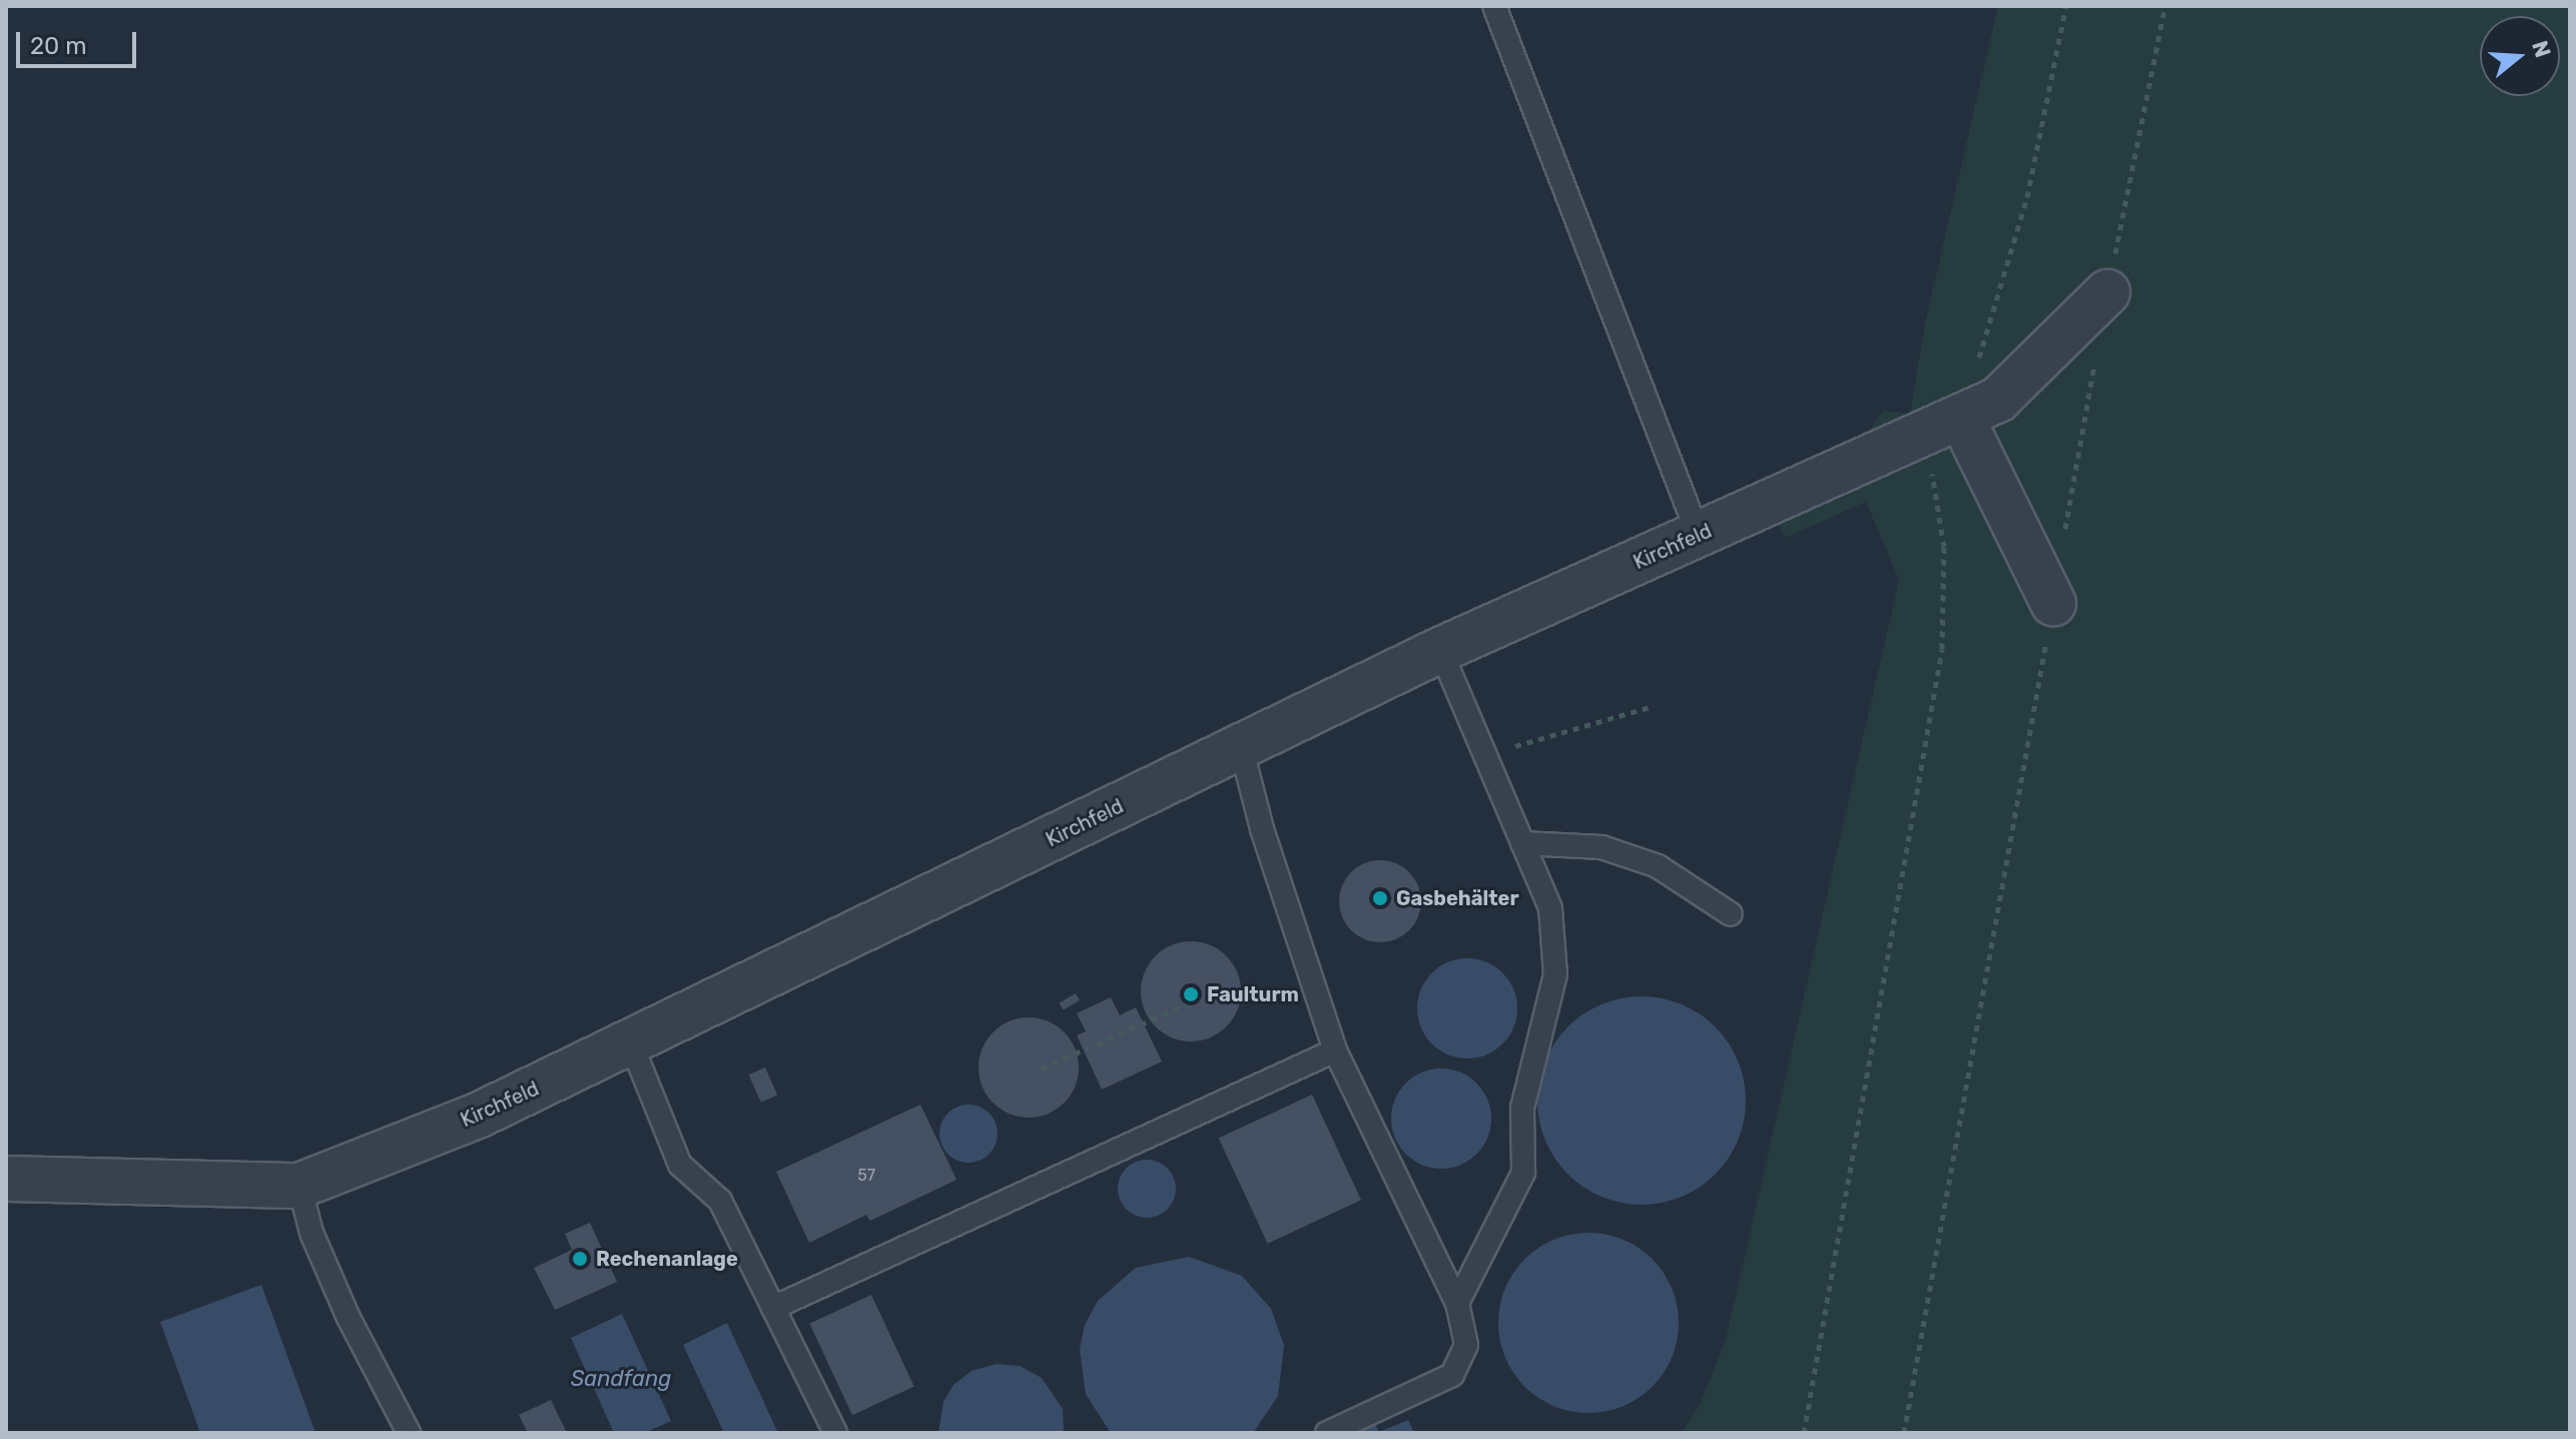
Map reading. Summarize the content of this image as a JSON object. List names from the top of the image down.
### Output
{
  "streets": {
    "street": ["Kirchfeld"]
  },
  "water": ["Sandfang"],
  "places": ["Gasbehälter", "Faulturm", "Rechenanlage"],
  "house_numbers": ["57"],
  "scale_bar": "20 m",
  "north": "right"
}
